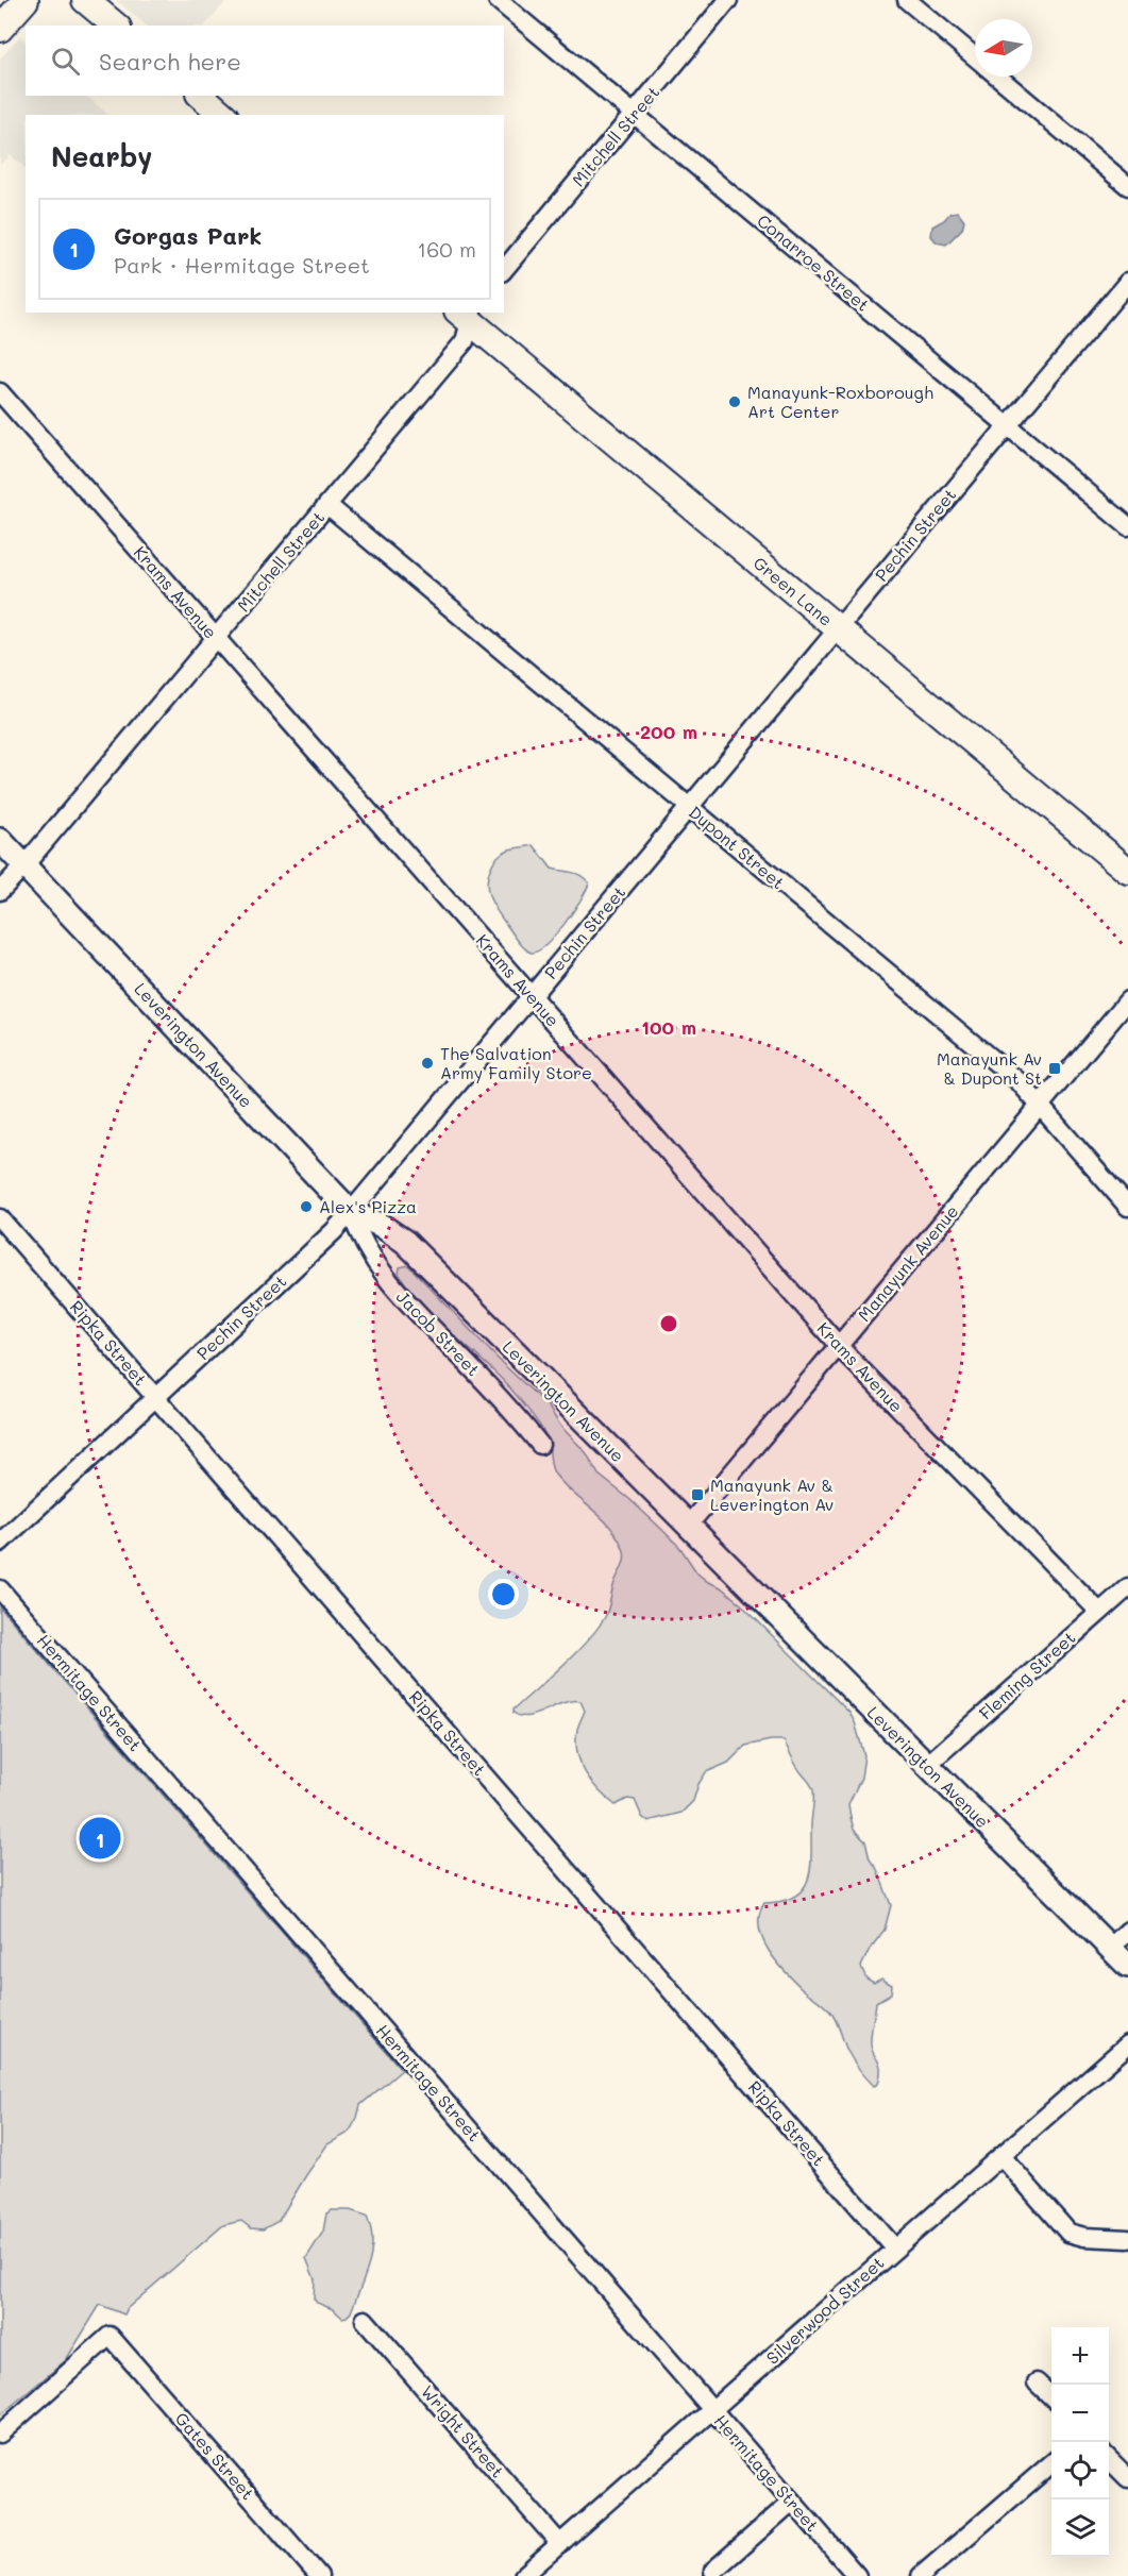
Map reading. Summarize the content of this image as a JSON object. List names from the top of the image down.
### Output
{
  "streets": {
    "main road": ["Green Lane"],
    "street": [
      "Mitchell Street",
      "Conarroe Street",
      "Pechin Street",
      "Krams Avenue",
      "Dupont Street",
      "Leverington Avenue",
      "Manayunk Avenue",
      "Jacob Street",
      "Ripka Street",
      "Fleming Street",
      "Hermitage Street",
      "Silverwood Street",
      "Wright Street",
      "Gates Street"
    ]
  },
  "crossings": [
    ["Mitchell Street", "Conarroe Street"],
    ["Mitchell Street", "Green Lane"],
    ["Mitchell Street", "Krams Avenue"],
    ["Mitchell Street", "Dupont Street"],
    ["Mitchell Street", "Leverington Avenue"],
    ["Conarroe Street", "Pechin Street"],
    ["Pechin Street", "Green Lane"],
    ["Pechin Street", "Krams Avenue"],
    ["Pechin Street", "Dupont Street"],
    ["Pechin Street", "Leverington Avenue"],
    ["Pechin Street", "Jacob Street"],
    ["Pechin Street", "Ripka Street"],
    ["Krams Avenue", "Manayunk Avenue"],
    ["Krams Avenue", "Fleming Street"],
    ["Dupont Street", "Manayunk Avenue"],
    ["Leverington Avenue", "Manayunk Avenue"],
    ["Leverington Avenue", "Jacob Street"],
    ["Leverington Avenue", "Fleming Street"],
    ["Ripka Street", "Silverwood Street"],
    ["Hermitage Street", "Silverwood Street"],
    ["Silverwood Street", "Wright Street"]
  ],
  "places": {
    "other": ["Manayunk-Roxborough Art Center", "The Salvation Army Family Store", "Alex's Pizza"],
    "transit": ["Manayunk Av & Dupont St", "Manayunk Av & Leverington Av"]
  },
  "north": "left",
  "page": {
    "search": "Search here",
    "heading": "Nearby",
    "list": [
      {
        "mark": "1",
        "name": "Gorgas Park",
        "note": "Park · Hermitage Street",
        "value": "160 m"
      }
    ],
    "pins": "1",
    "map_buttons": ["+", "−"]
  },
  "rings": ["200 m", "100 m"]
}
